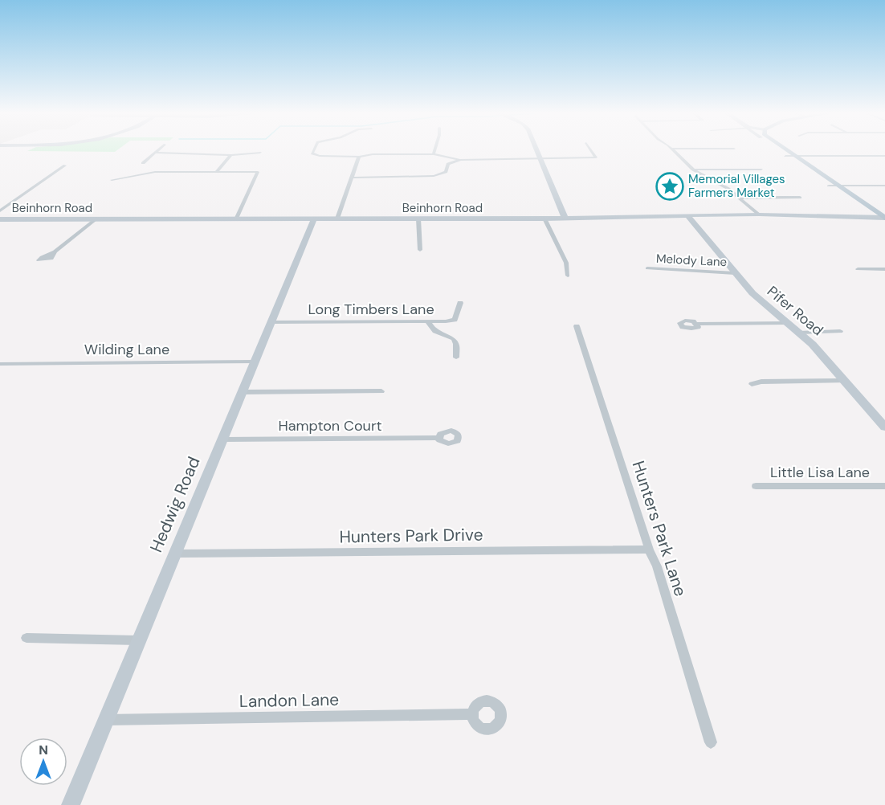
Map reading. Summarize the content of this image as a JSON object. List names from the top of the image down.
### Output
{
  "streets": {
    "street": [
      "Beinhorn Road",
      "Melody Lane",
      "Long Timbers Lane",
      "Pifer Road",
      "Wilding Lane",
      "Hampton Court",
      "Little Lisa Lane",
      "Hedwig Road",
      "Hunters Park Lane",
      "Hunters Park Drive",
      "Landon Lane"
    ]
  },
  "crossings": [
    ["Beinhorn Road", "Pifer Road"],
    ["Beinhorn Road", "Hedwig Road"],
    ["Melody Lane", "Pifer Road"],
    ["Long Timbers Lane", "Hedwig Road"],
    ["Wilding Lane", "Hedwig Road"],
    ["Hampton Court", "Hedwig Road"],
    ["Hedwig Road", "Hunters Park Drive"],
    ["Hedwig Road", "Landon Lane"],
    ["Hunters Park Lane", "Hunters Park Drive"]
  ],
  "places": {
    "place": ["Memorial Villages Farmers Market"]
  },
  "north": "top"
}
